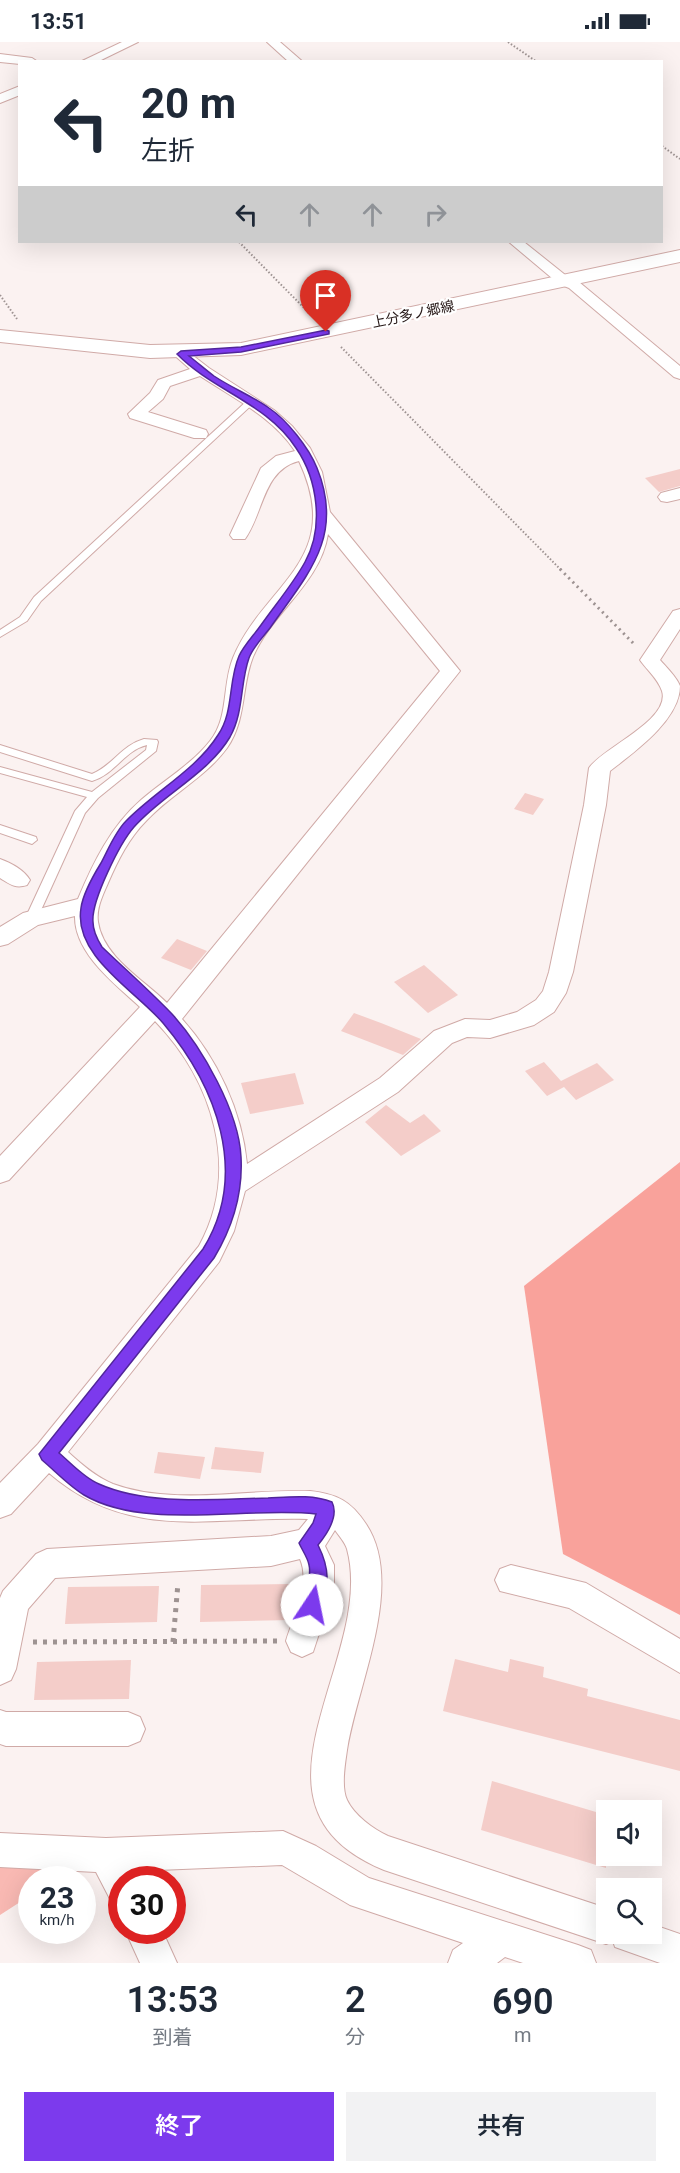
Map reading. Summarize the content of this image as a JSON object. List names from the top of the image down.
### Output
{
  "streets": {
    "main road": ["上分多ノ郷線"]
  },
  "page": {
    "status": "13:51",
    "turn": ["20 m", "左折"],
    "speed": "23 km/h",
    "limit": "30",
    "eta": [
      "13:53",
      "到着",
      "2",
      "分",
      "690",
      "m"
    ],
    "buttons": ["終了", "共有"]
  }
}
